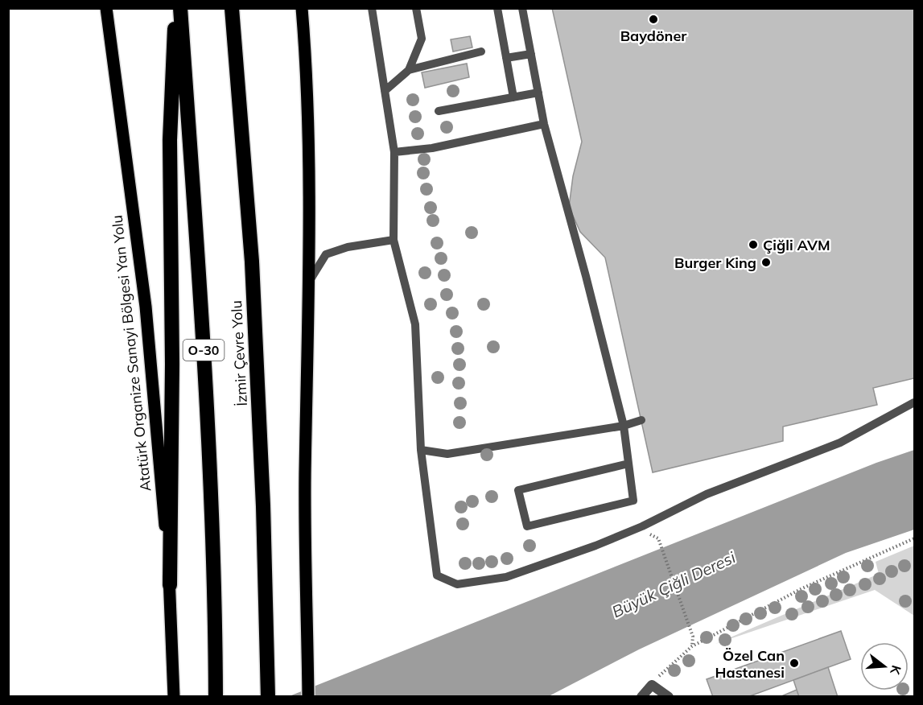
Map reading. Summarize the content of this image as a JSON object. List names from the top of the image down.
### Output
{
  "streets": {
    "highway": ["O-30", "İzmir Çevre Yolu"],
    "main road": ["Atatürk Organize Sanayi Bölgesi Yan Yolu"]
  },
  "water": ["Büyük Çiğli Deresi"],
  "places": [
    "Baydöner",
    "Çiğli AVM",
    "Burger King",
    "Özel Can Hastanesi"
  ],
  "north": "right"
}
